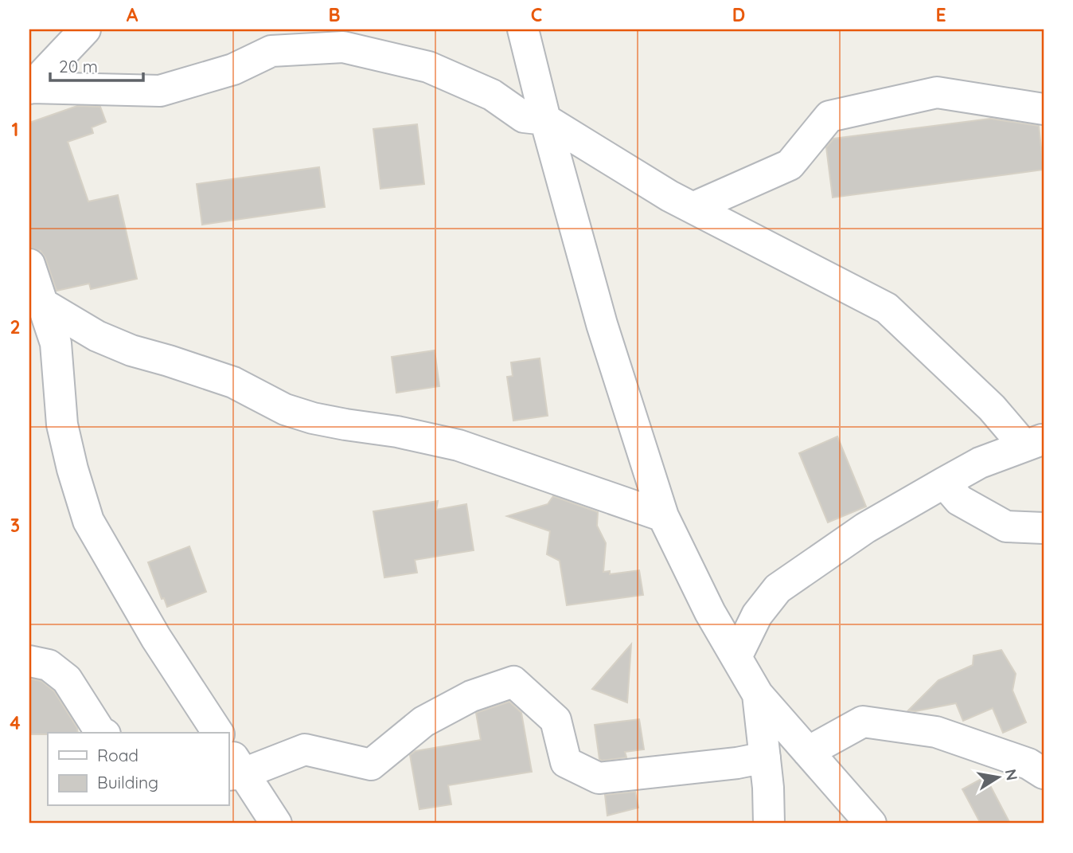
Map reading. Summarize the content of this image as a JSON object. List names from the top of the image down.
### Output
{
  "legend": ["Road", "Building"],
  "scale_bar": "20 m",
  "north": "right",
  "grid": {
    "columns": [
      "A",
      "B",
      "C",
      "D",
      "E"
    ],
    "rows": [
      "1",
      "2",
      "3",
      "4"
    ]
  }
}
